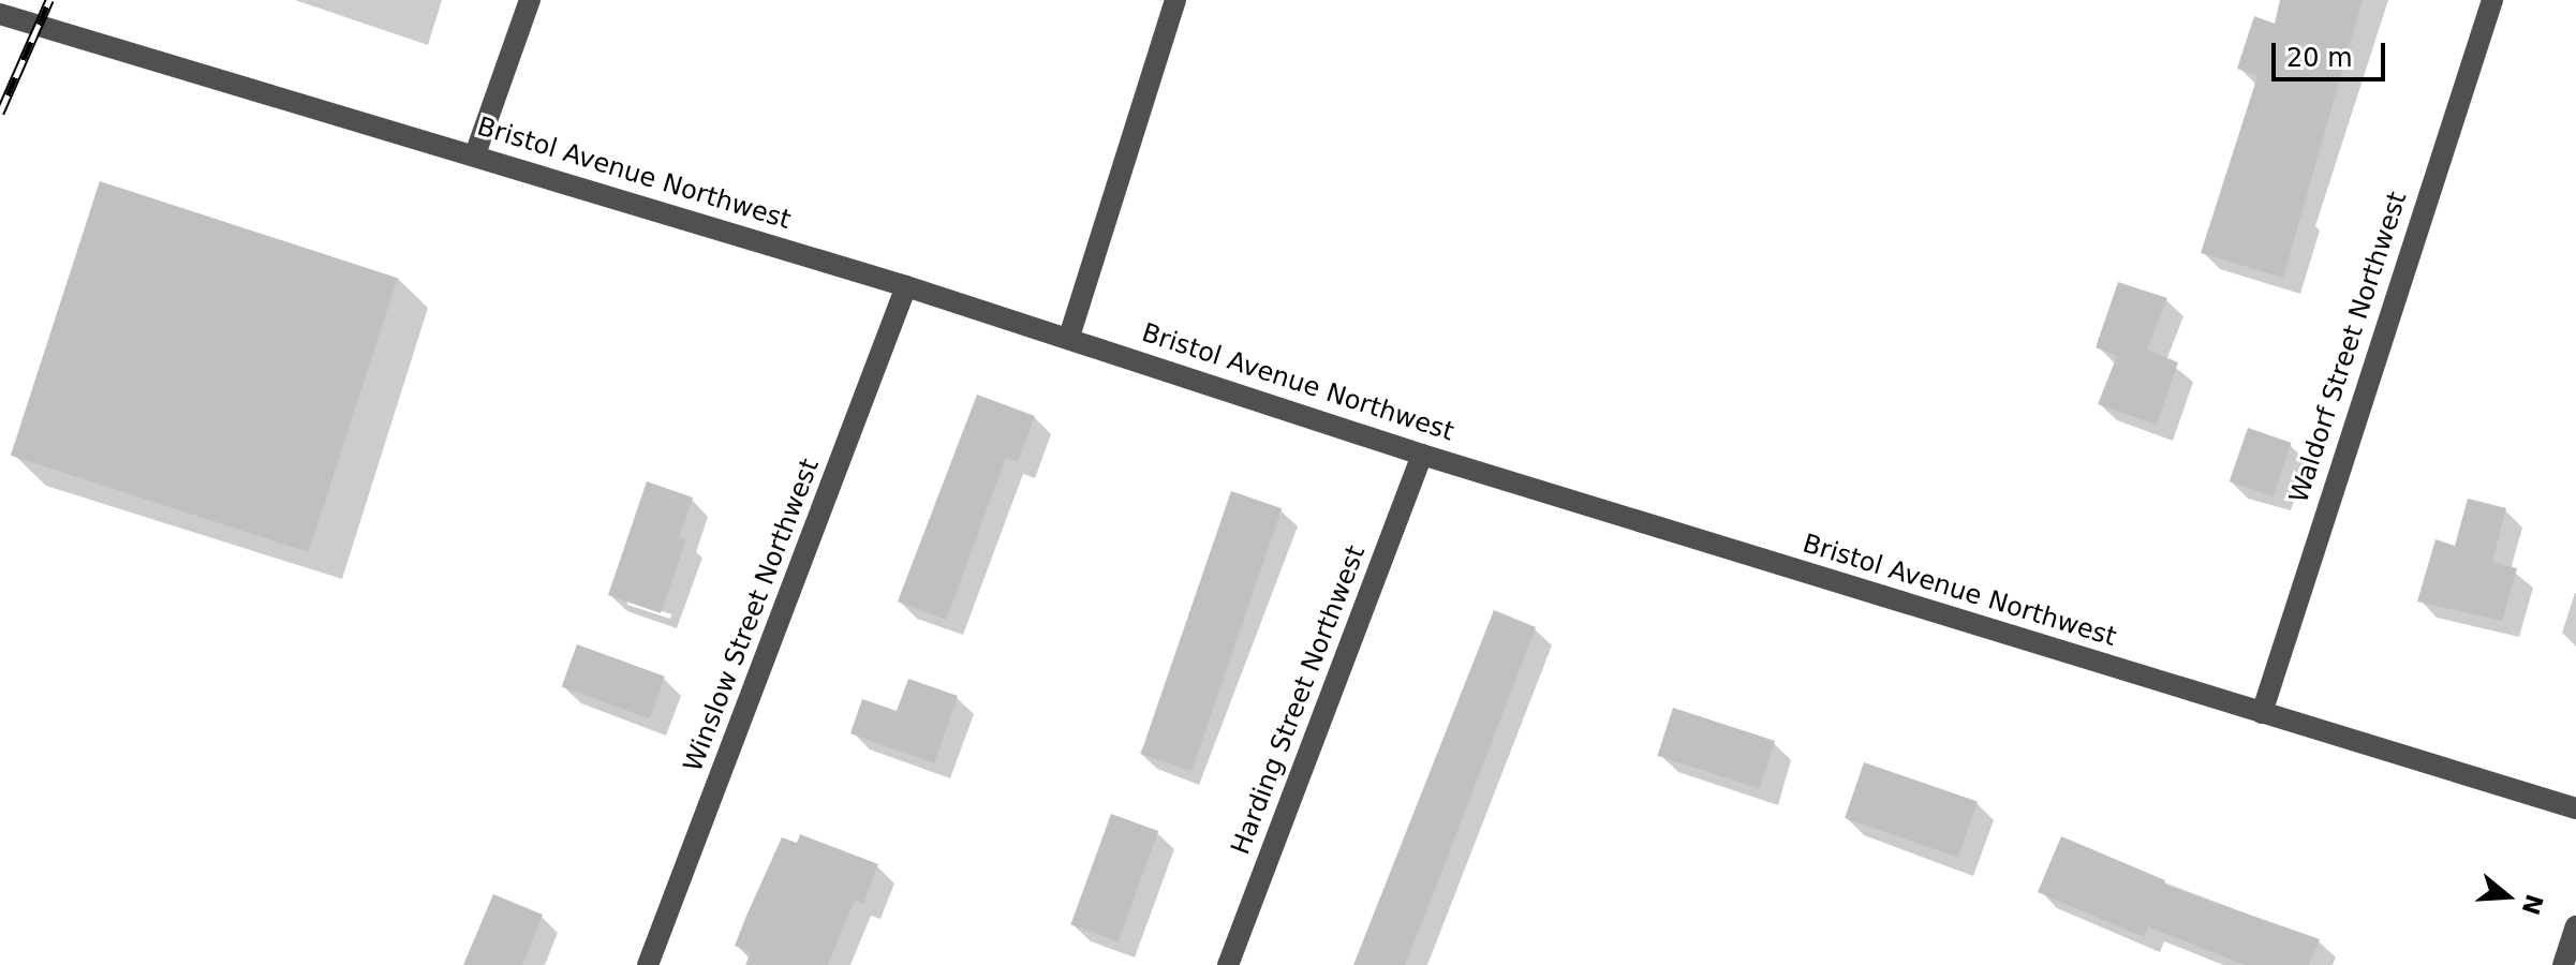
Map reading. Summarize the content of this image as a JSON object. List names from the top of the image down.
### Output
{
  "streets": {
    "street": [
      "Bristol Avenue Northwest",
      "Waldorf Street Northwest",
      "Winslow Street Northwest",
      "Harding Street Northwest"
    ]
  },
  "crossings": [
    ["Bristol Avenue Northwest", "Waldorf Street Northwest"],
    ["Bristol Avenue Northwest", "Winslow Street Northwest"],
    ["Bristol Avenue Northwest", "Harding Street Northwest"]
  ],
  "scale_bar": "20 m",
  "north": "right"
}
